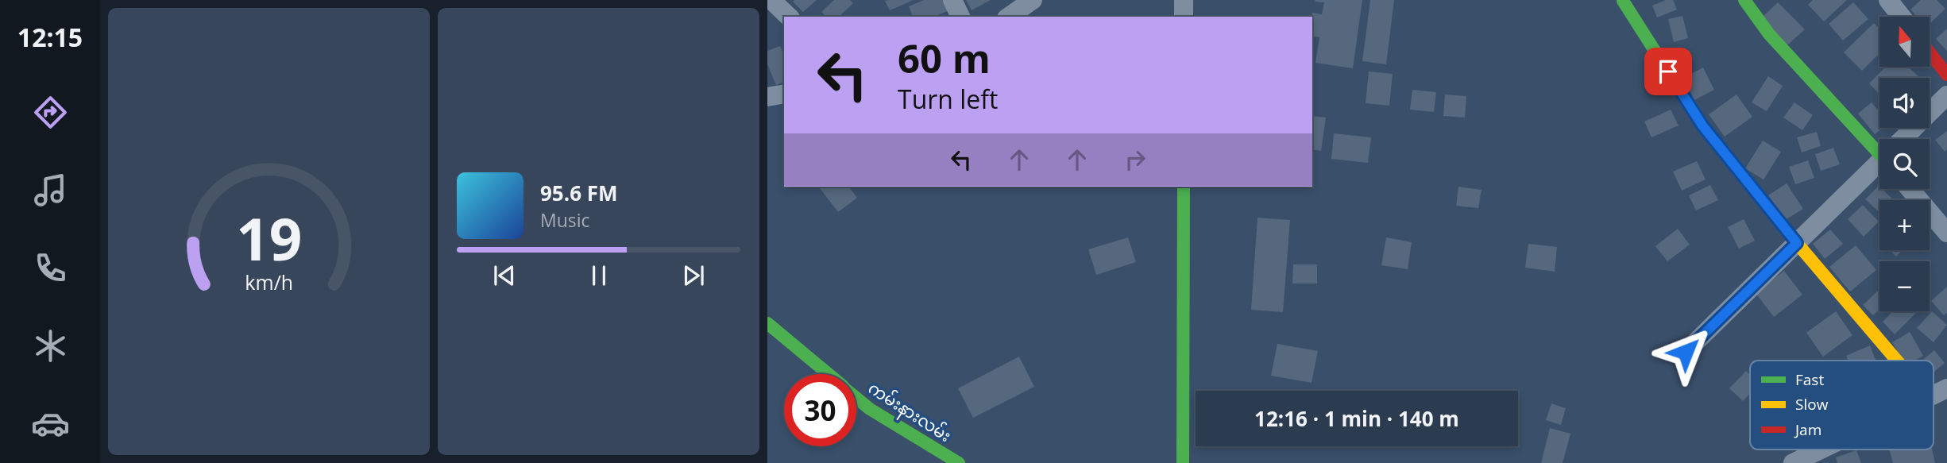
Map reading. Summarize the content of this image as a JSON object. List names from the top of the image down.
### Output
{
  "streets": {
    "street": ["ကမ်းနားလမ်း"]
  },
  "legend": ["Fast", "Slow", "Jam"],
  "north": "top",
  "page": {
    "tabs": "12:15",
    "map_buttons": ["+", "−"],
    "turn": ["60 m", "Turn left"],
    "song": ["95.6 FM", "Music"],
    "limit": "30",
    "trip": "12:16 · 1 min · 140 m",
    "gauge": ["19", "km/h"]
  }
}
